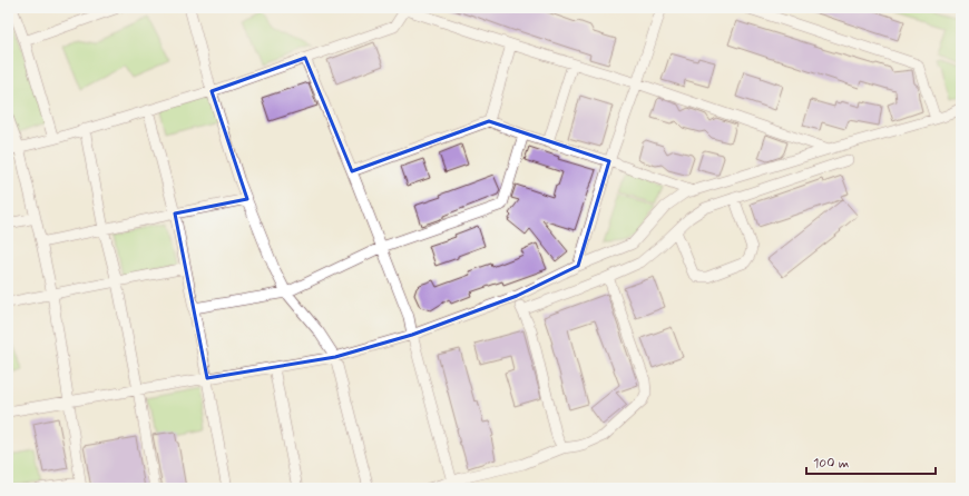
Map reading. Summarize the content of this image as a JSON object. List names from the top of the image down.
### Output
{
  "scale_bar": "100 m"
}
